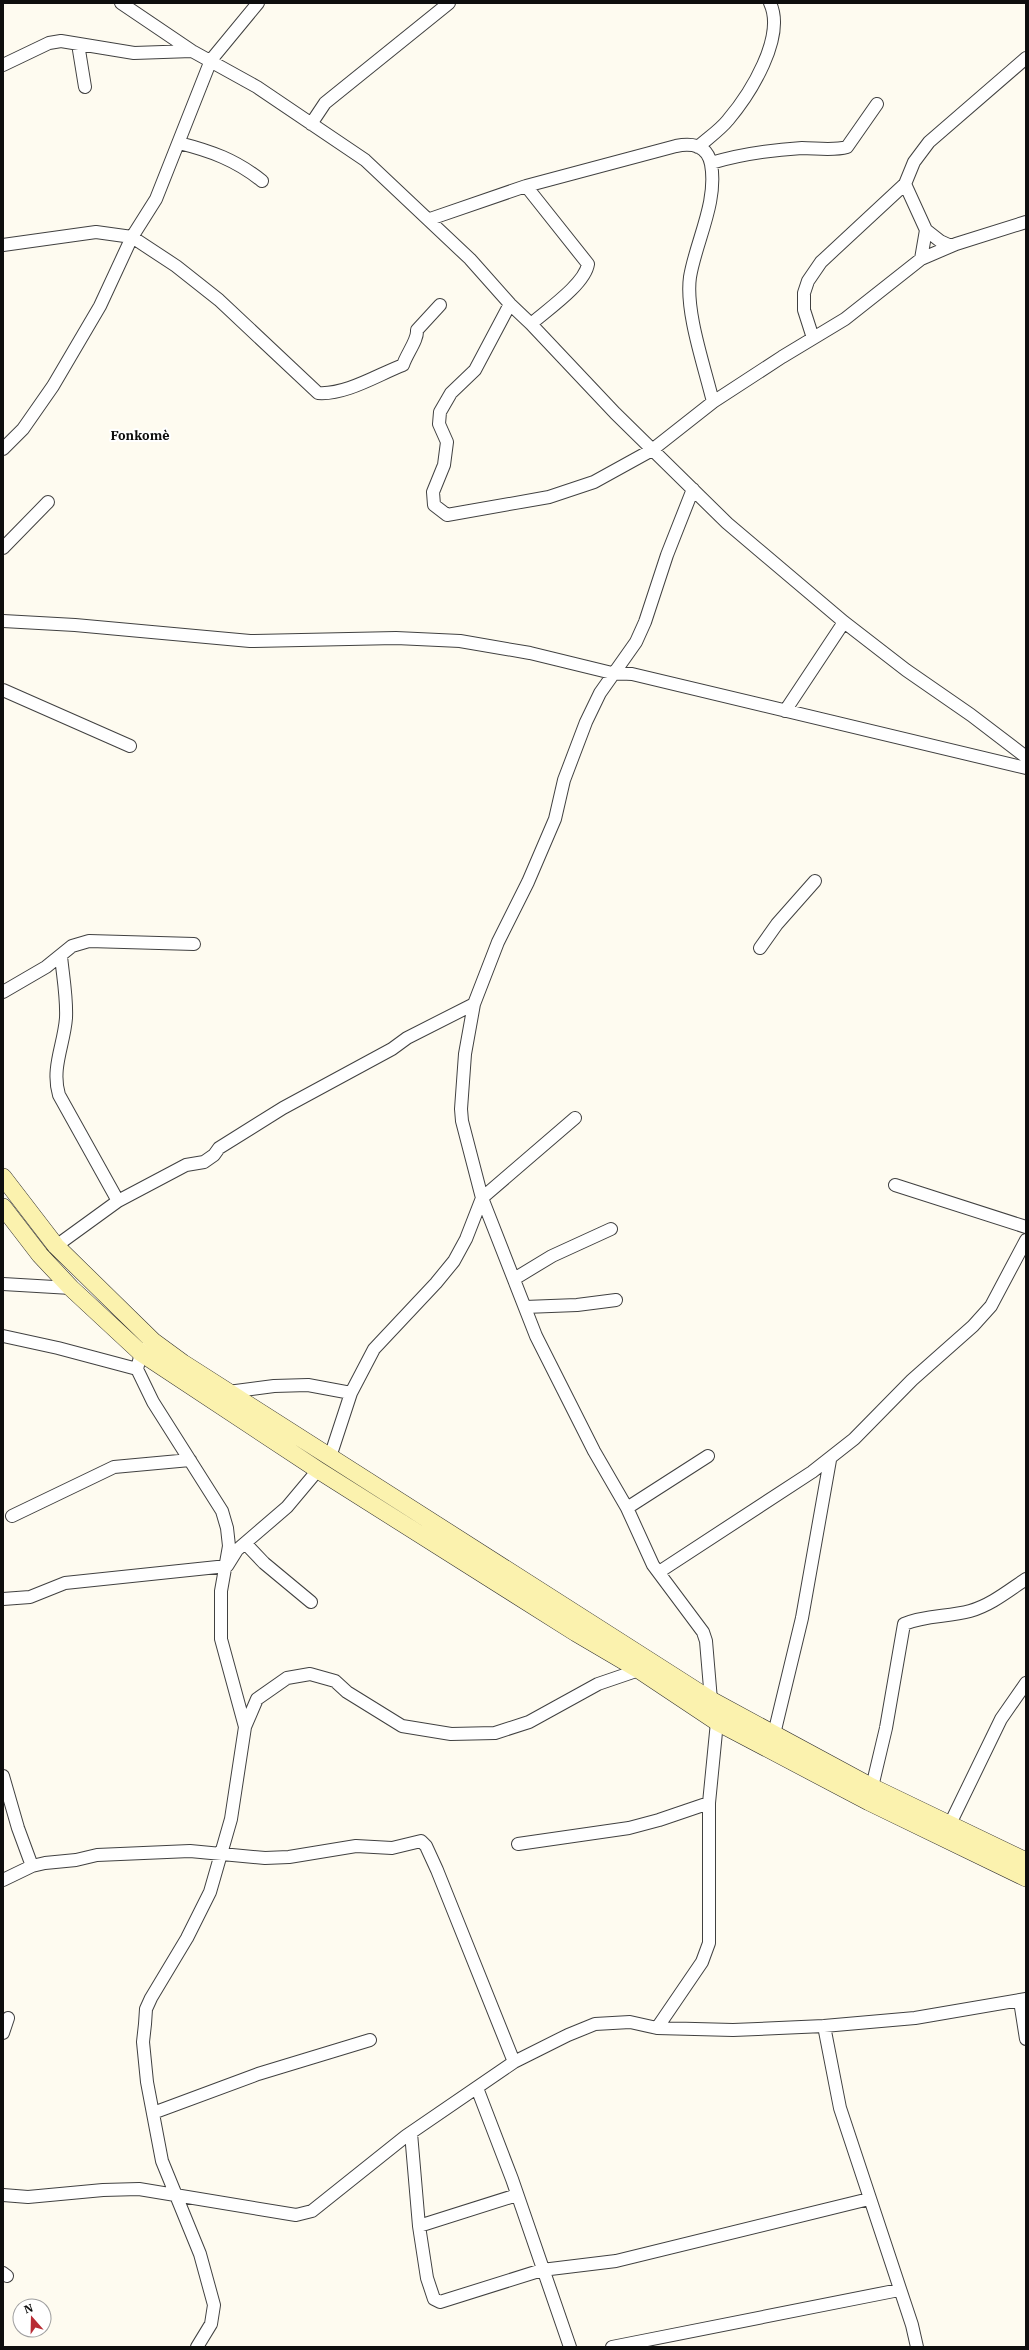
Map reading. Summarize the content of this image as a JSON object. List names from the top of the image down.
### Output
{
  "districts": ["Fonkomè"],
  "north": "top"
}
